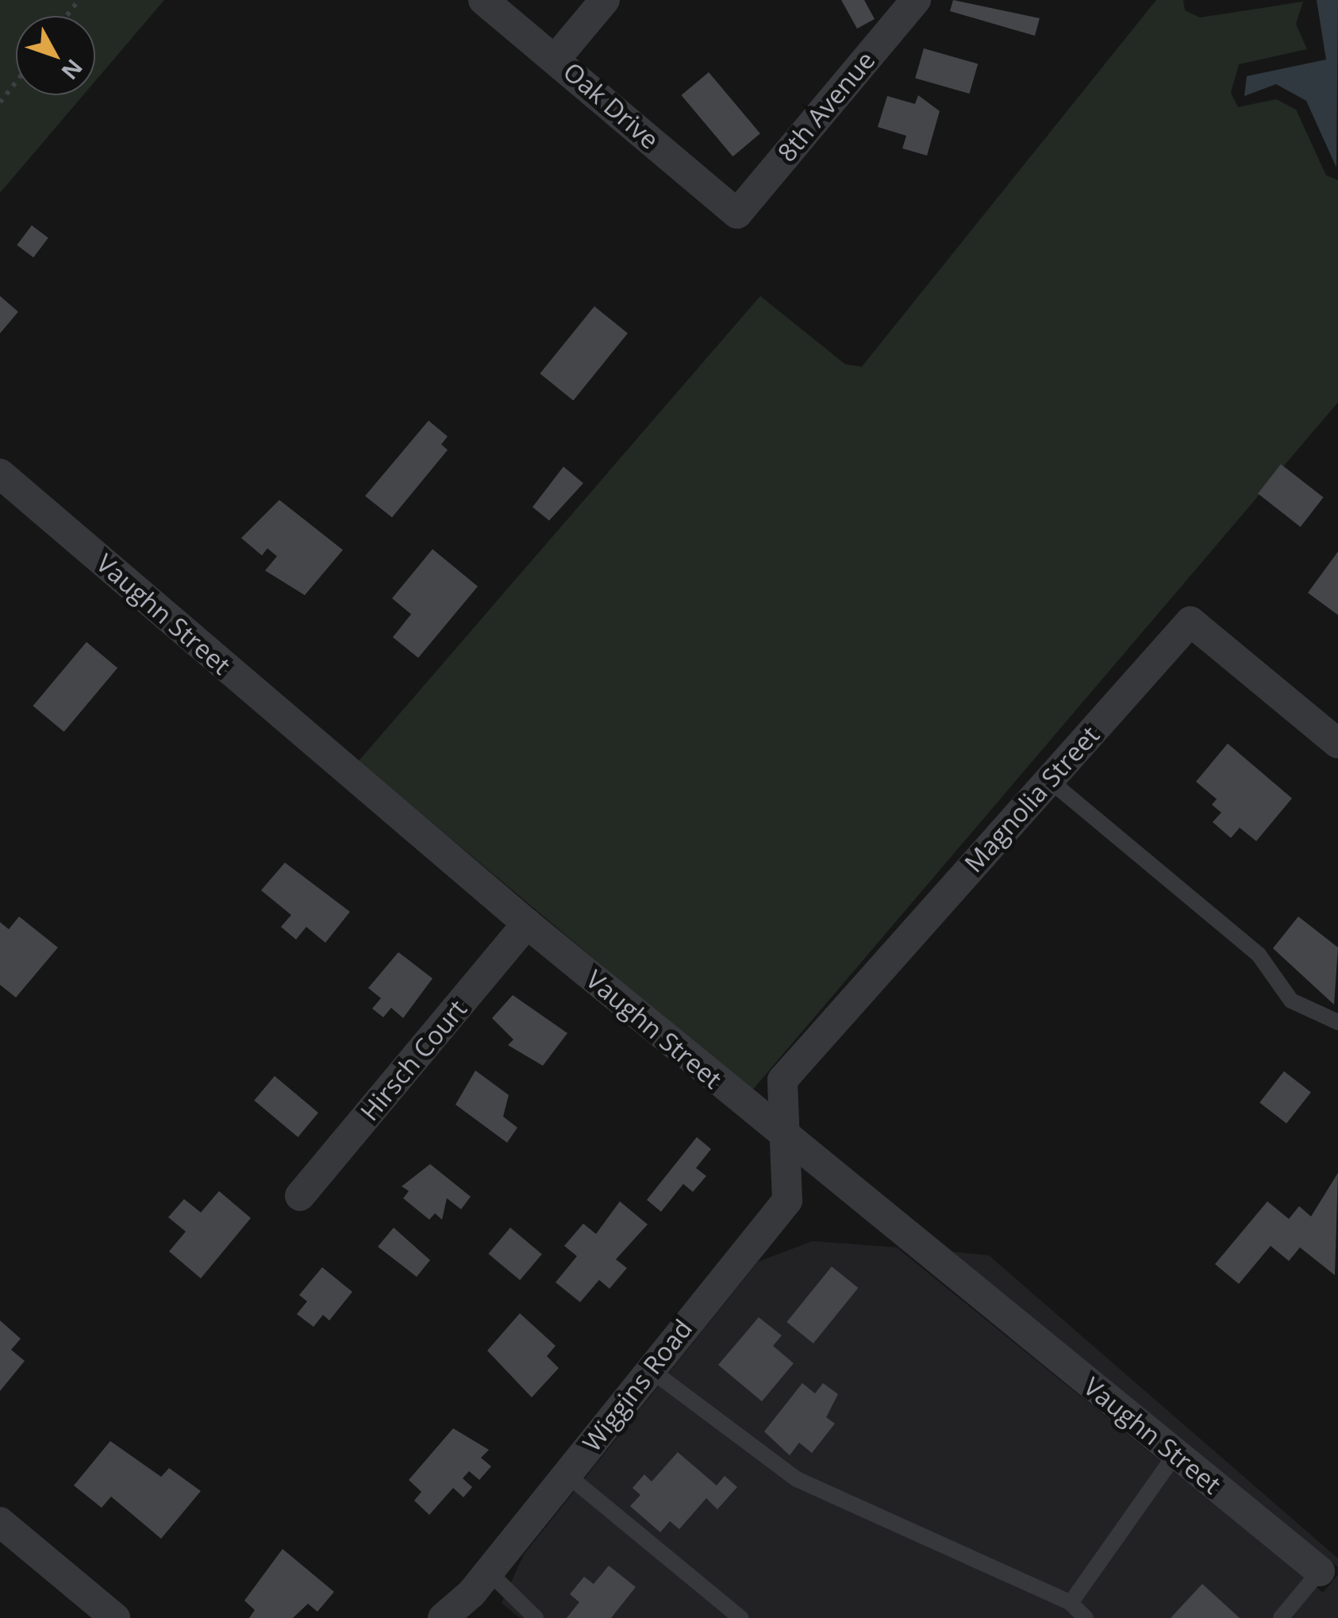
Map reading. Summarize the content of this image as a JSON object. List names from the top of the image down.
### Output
{
  "streets": {
    "street": [
      "Oak Drive",
      "8th Avenue",
      "Vaughn Street",
      "Magnolia Street",
      "Hirsch Court",
      "Wiggins Road"
    ]
  },
  "crossings": [
    ["Oak Drive", "8th Avenue"],
    ["Vaughn Street", "Magnolia Street"],
    ["Vaughn Street", "Hirsch Court"],
    ["Vaughn Street", "Wiggins Road"],
    ["Magnolia Street", "Wiggins Road"]
  ],
  "north": "bottom right"
}
